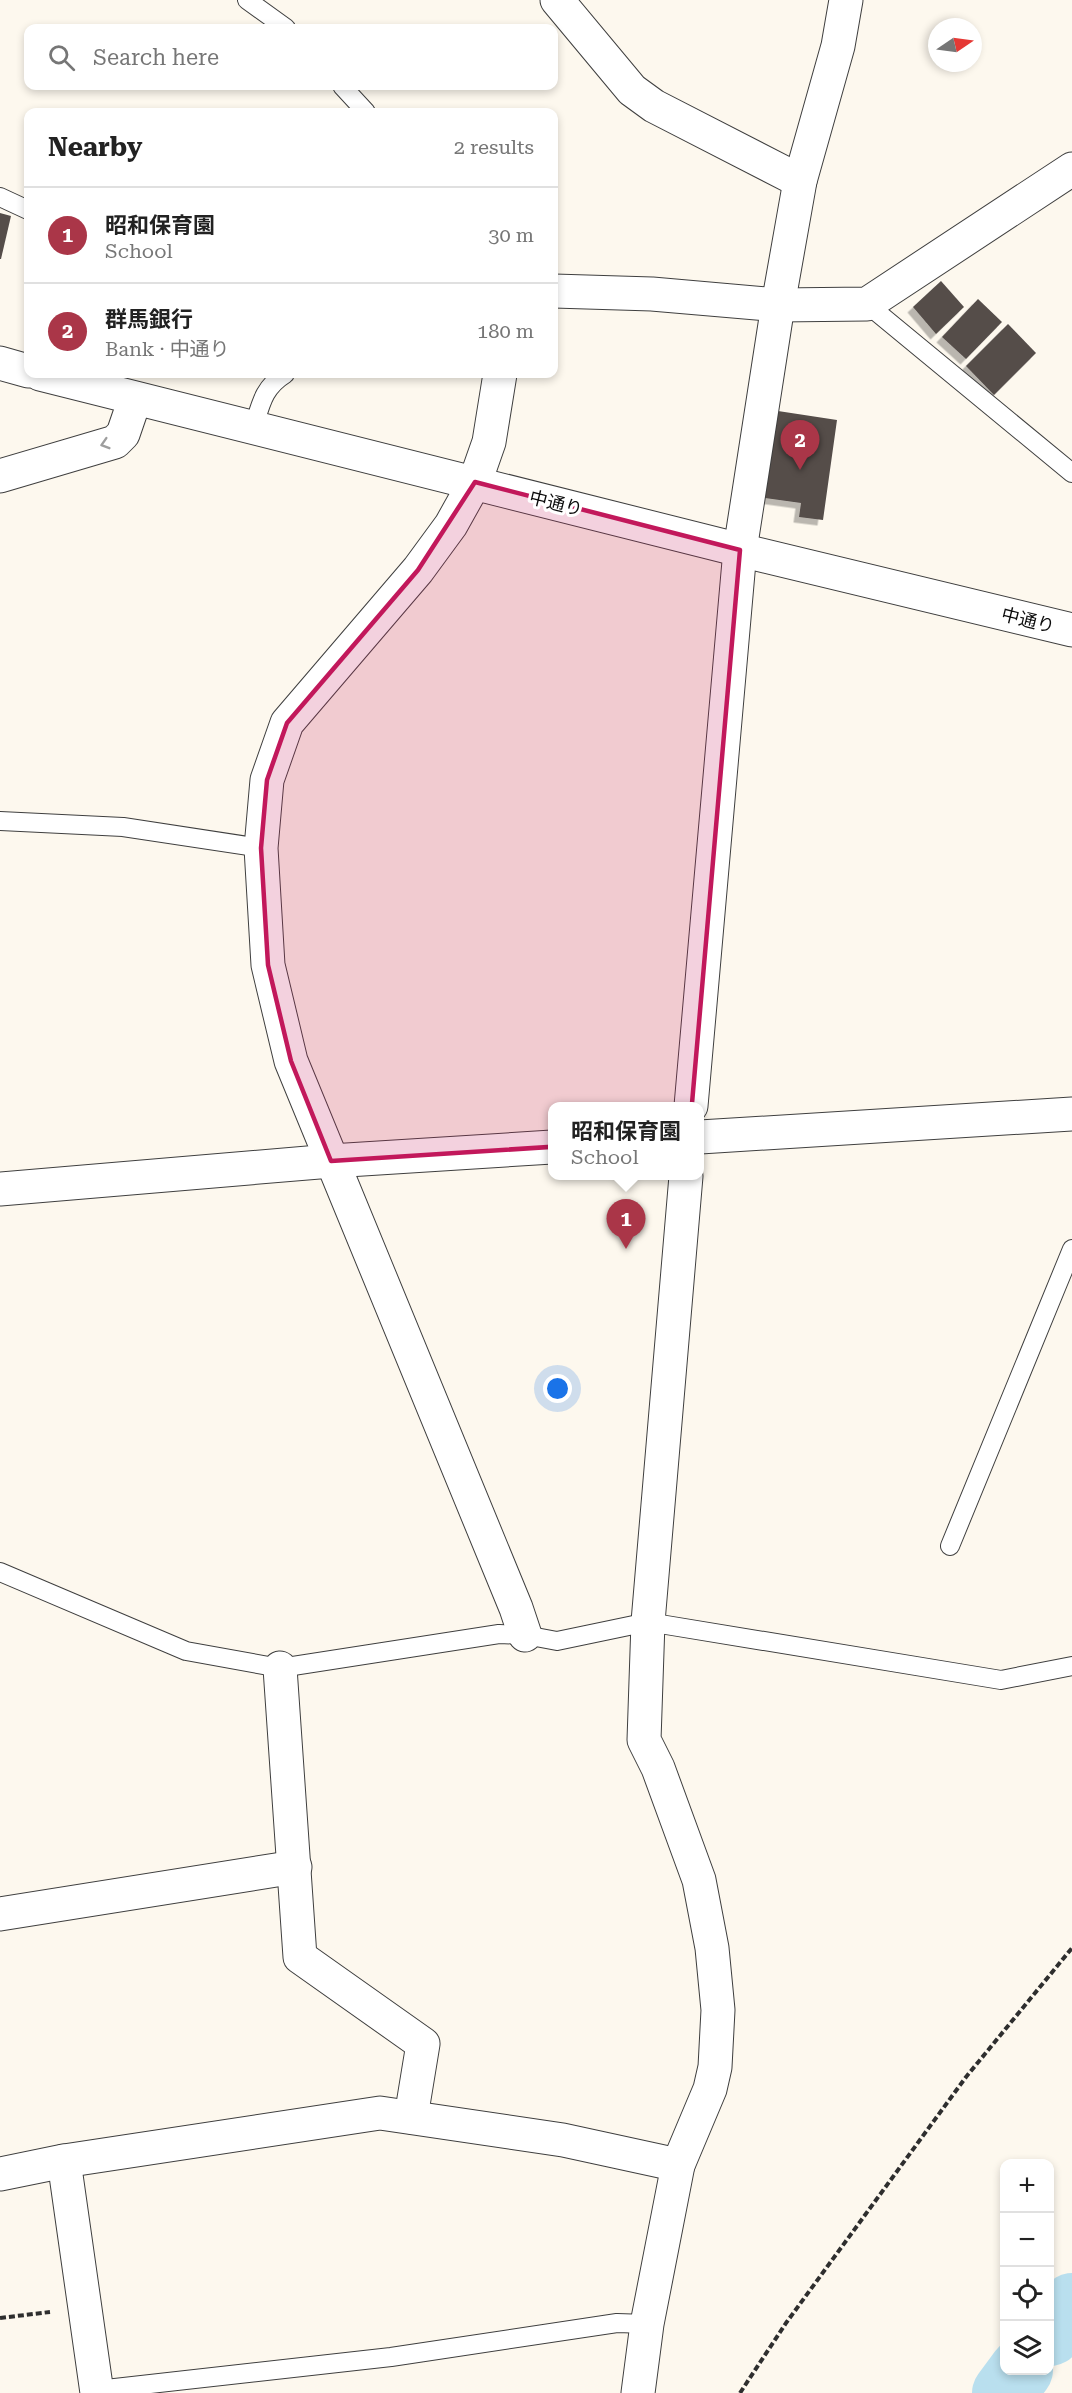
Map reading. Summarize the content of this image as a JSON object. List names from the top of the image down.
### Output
{
  "streets": {
    "street": ["中通り"]
  },
  "north": "right",
  "page": {
    "search": "Search here",
    "heading": ["Nearby", "2 results"],
    "list": [
      {
        "mark": "1",
        "name": "昭和保育園",
        "note": "School",
        "value": "30 m"
      },
      {
        "mark": "2",
        "name": "群馬銀行",
        "note": "Bank · 中通り",
        "value": "180 m"
      }
    ],
    "pins": ["2", "1"],
    "popup": ["昭和保育園", "School"],
    "map_buttons": ["+", "−"]
  }
}
